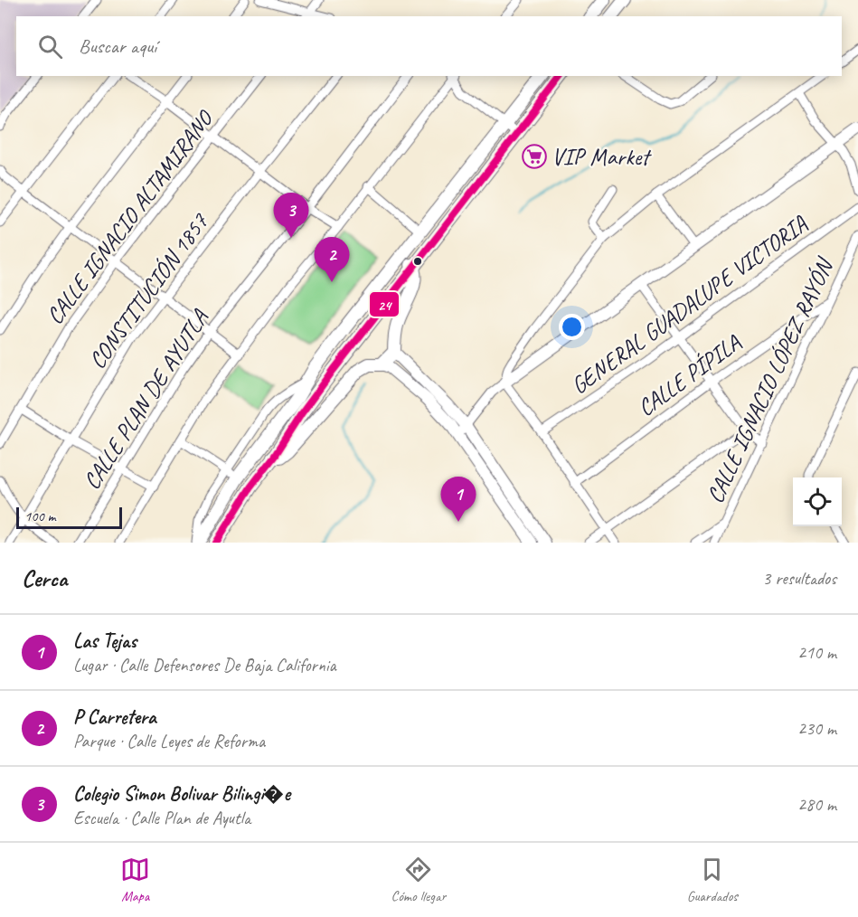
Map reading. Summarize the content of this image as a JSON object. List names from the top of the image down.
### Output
{
  "streets": {
    "street": [
      "CALLE IGNACIO ALTAMIRANO",
      "CONSTITUCIÓN 1857",
      "GENERAL GUADALUPE VICTORIA",
      "CALLE PÍPILA",
      "CALLE IGNACIO LÓPEZ RAYÓN",
      "CALLE PLAN DE AYUTLA"
    ]
  },
  "crossings": [
    ["CALLE PÍPILA", "CALLE IGNACIO LÓPEZ RAYÓN"]
  ],
  "places": {
    "supermarket": ["VIP Market"]
  },
  "lines": ["transit line 24"],
  "scale_bar": "100 m",
  "page": {
    "search": "Buscar aquí",
    "pins": ["3", "2", "1"],
    "scale": "100 m",
    "heading": ["Cerca", "3 resultados"],
    "list": [
      {
        "mark": "1",
        "name": "Las Tejas",
        "note": "Lugar · Calle Defensores De Baja California",
        "value": "210 m"
      },
      {
        "mark": "2",
        "name": "P Carretera",
        "note": "Parque · Calle Leyes de Reforma",
        "value": "230 m"
      },
      {
        "mark": "3",
        "name": "Colegio Simon Bolivar Bilingi�e",
        "note": "Escuela · Calle Plan de Ayutla",
        "value": "280 m"
      }
    ],
    "nav": ["Mapa", "Cómo llegar", "Guardados"]
  }
}
